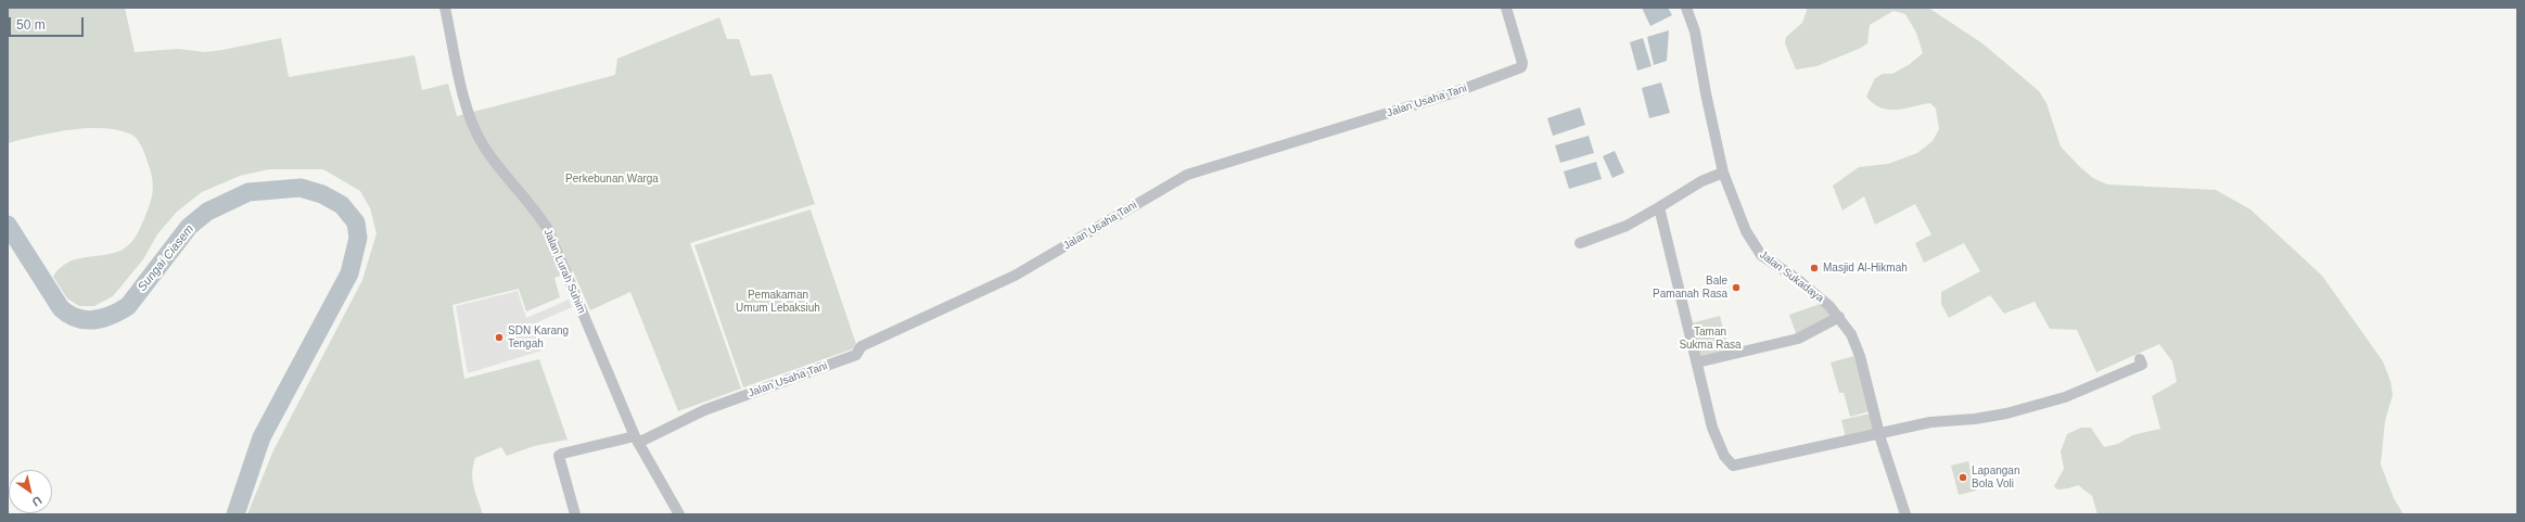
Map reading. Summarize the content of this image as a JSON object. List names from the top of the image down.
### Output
{
  "streets": {
    "street": ["Jalan Usaha Tani", "Jalan Lurah Suhim", "Jalan Sukadaya"]
  },
  "crossings": [
    ["Jalan Usaha Tani", "Jalan Lurah Suhim"]
  ],
  "water": ["Sungai Ciasem"],
  "parks": ["Perkebunan Warga", "Pemakaman Umum Lebaksiuh", "Taman Sukma Rasa"],
  "places": [
    "Masjid Al-Hikmah",
    "Bale Pamanah Rasa",
    "SDN Karang Tengah",
    "Lapangan Bola Voli"
  ],
  "scale_bar": "50 m",
  "north": "bottom right"
}
